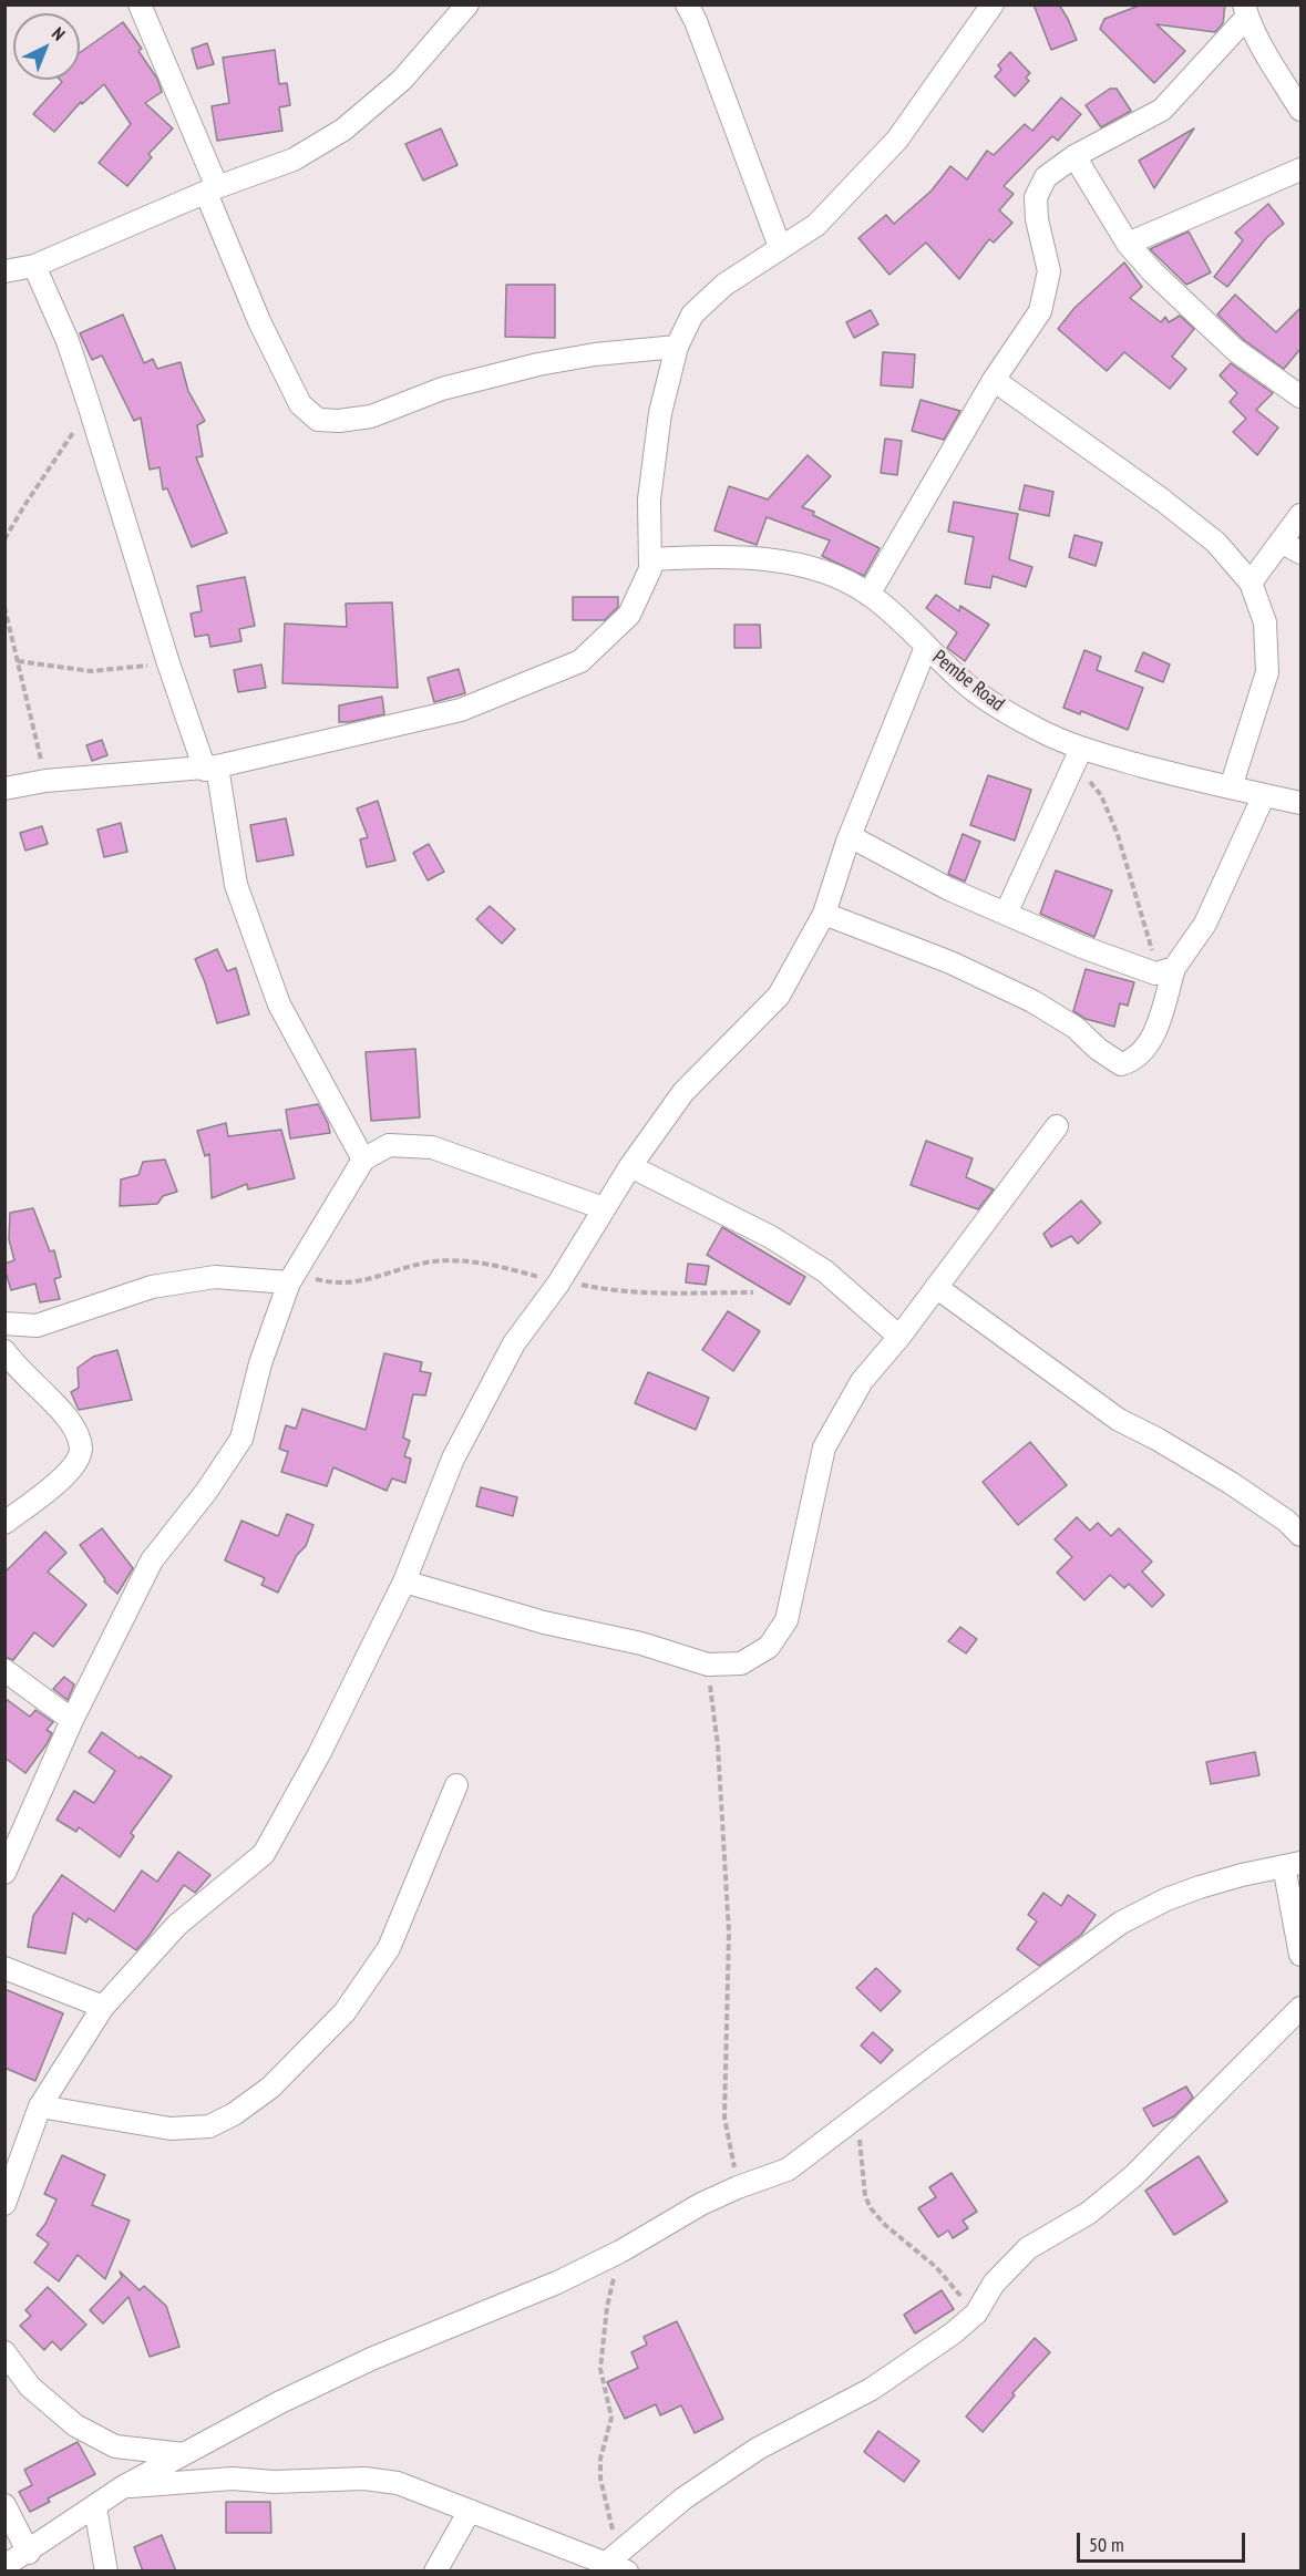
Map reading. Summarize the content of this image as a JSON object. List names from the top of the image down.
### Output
{
  "streets": {
    "street": ["Pembe Road"]
  },
  "scale_bar": "50 m",
  "north": "top right"
}
